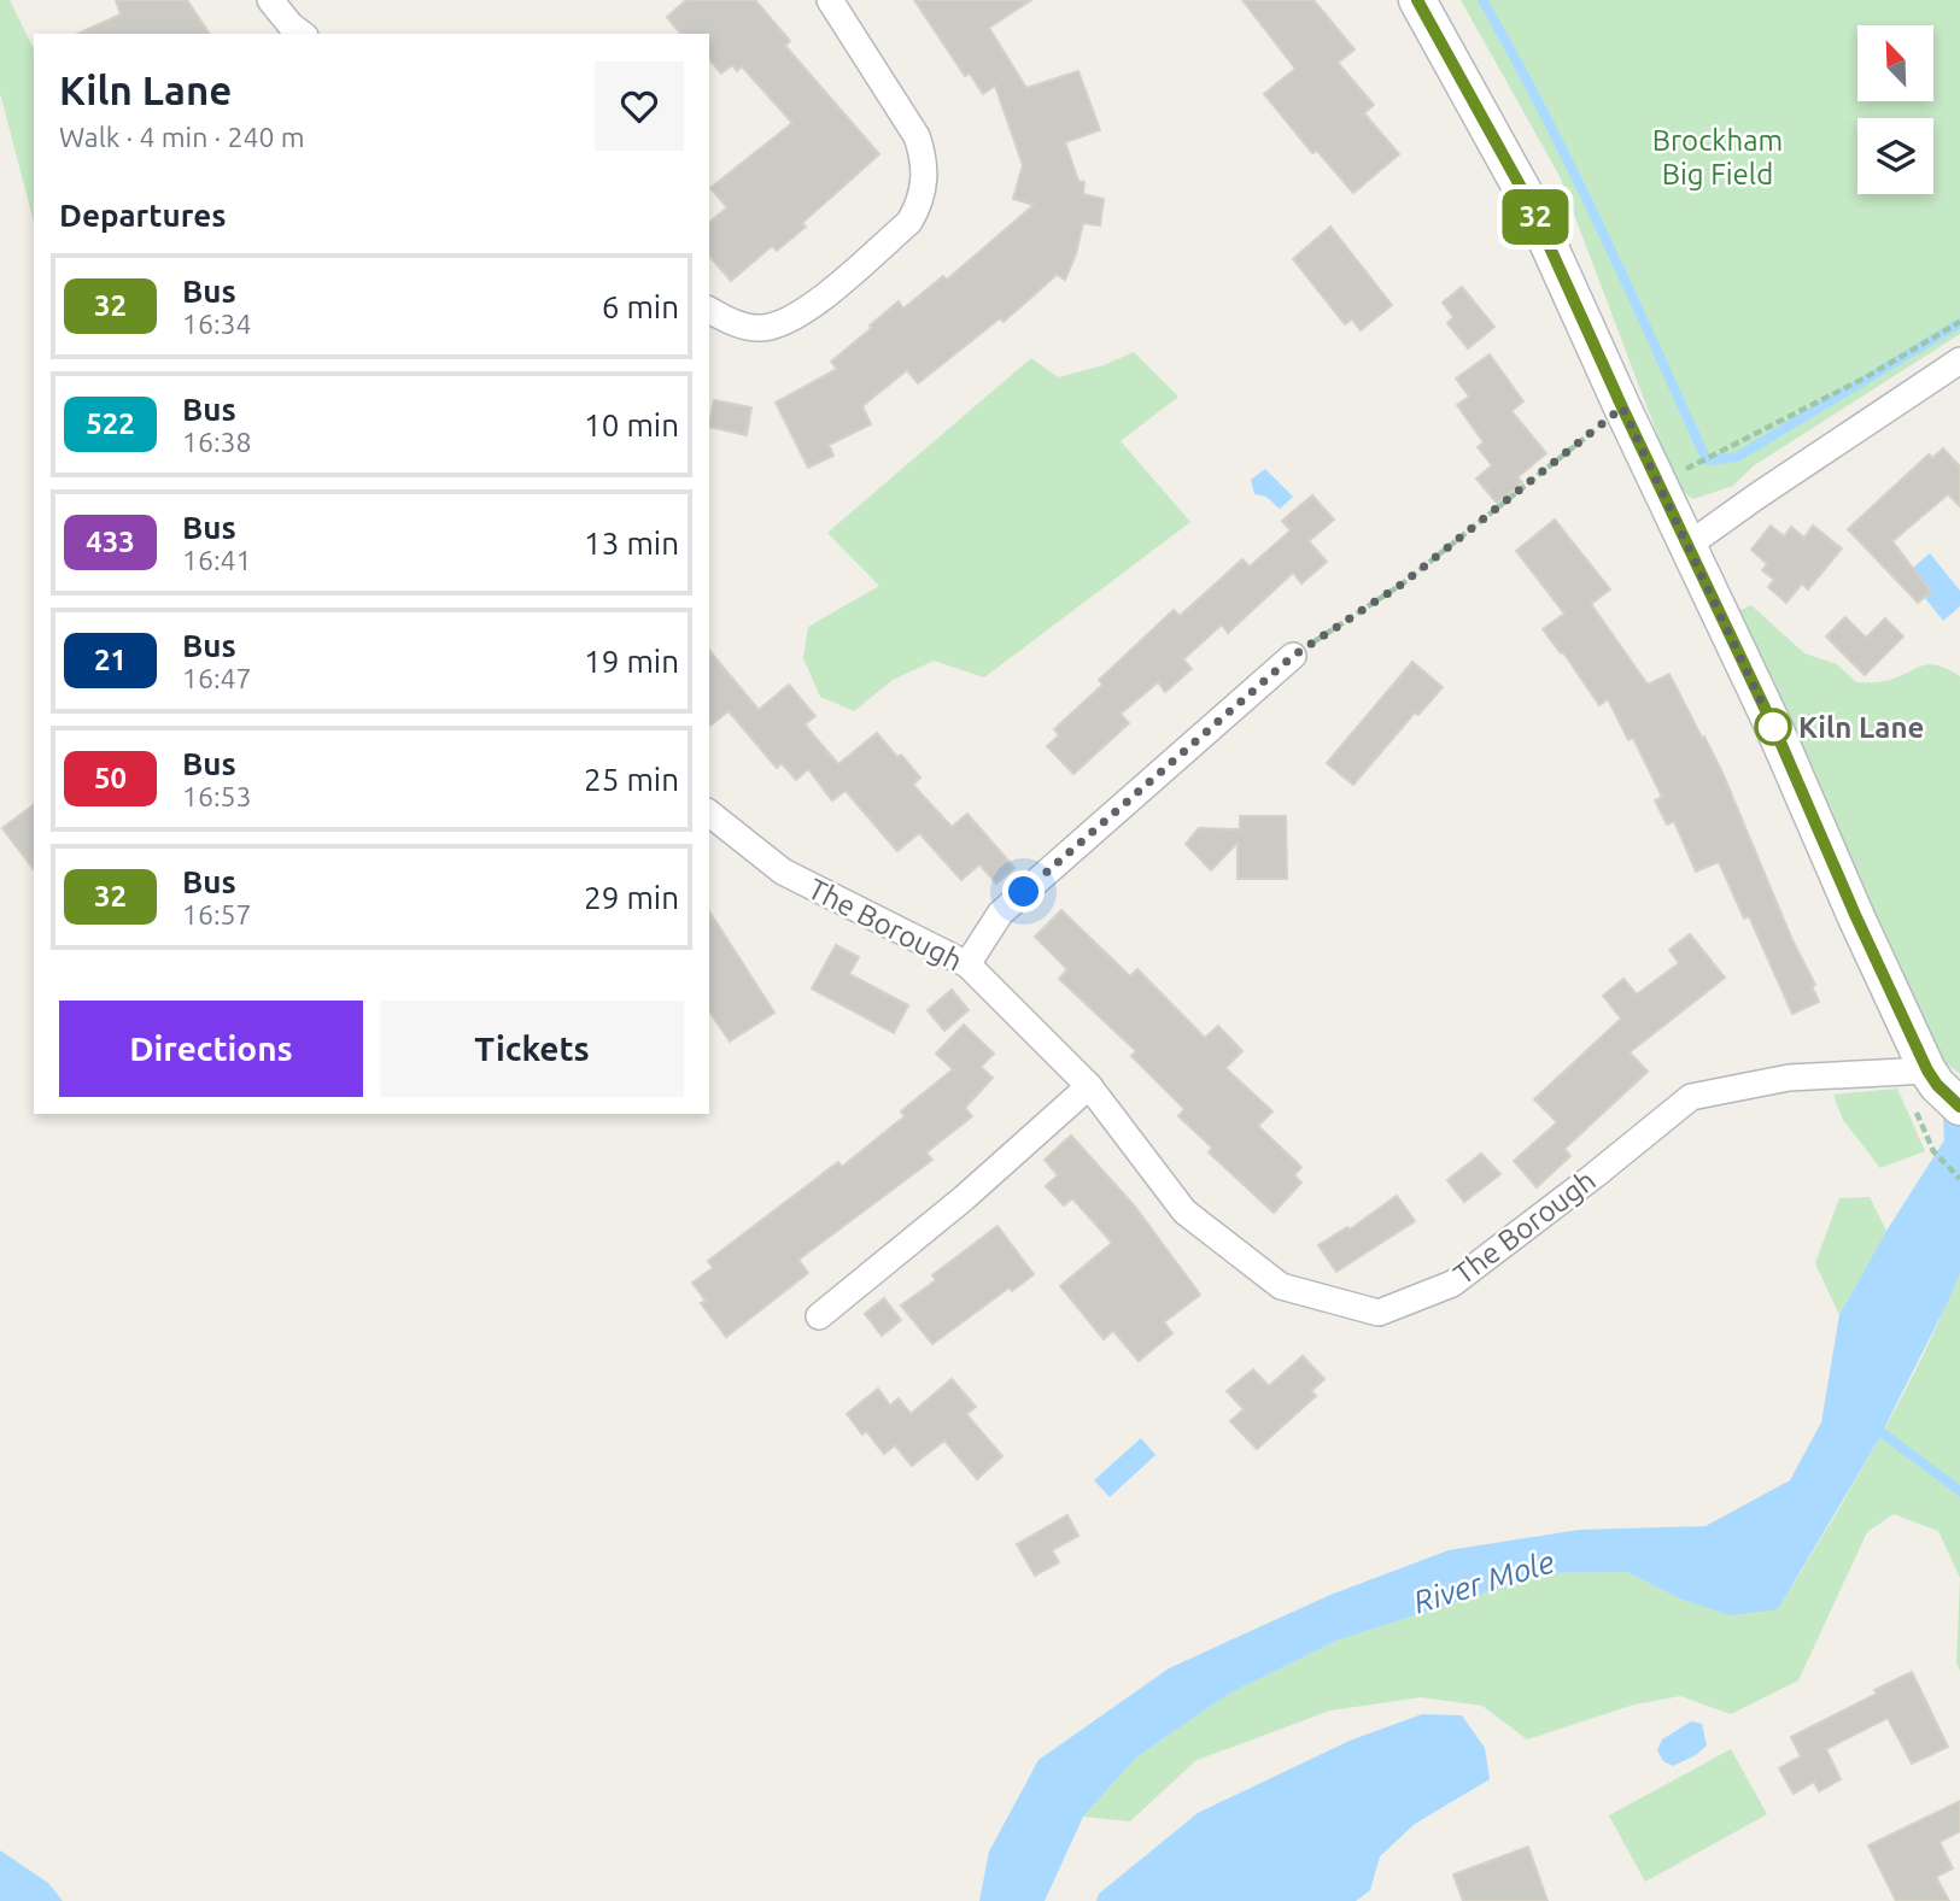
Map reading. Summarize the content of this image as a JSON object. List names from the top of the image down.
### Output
{
  "streets": {
    "street": ["The Borough"]
  },
  "water": ["River Mole"],
  "parks": ["Brockham Big Field"],
  "places": ["Kiln Lane"],
  "lines": ["bus line 32"],
  "north": "top left",
  "page": {
    "on_map": "32",
    "heading": [
      ["Kiln Lane", "Walk · 4 min · 240 m"],
      "Departures"
    ],
    "list": [
      {
        "mark": "32",
        "name": "Bus",
        "note": "16:34",
        "value": "6 min"
      },
      {
        "mark": "522",
        "name": "Bus",
        "note": "16:38",
        "value": "10 min"
      },
      {
        "mark": "433",
        "name": "Bus",
        "note": "16:41",
        "value": "13 min"
      },
      {
        "mark": "21",
        "name": "Bus",
        "note": "16:47",
        "value": "19 min"
      },
      {
        "mark": "50",
        "name": "Bus",
        "note": "16:53",
        "value": "25 min"
      },
      {
        "mark": "32",
        "name": "Bus",
        "note": "16:57",
        "value": "29 min"
      }
    ],
    "buttons": ["Directions", "Tickets"]
  }
}
